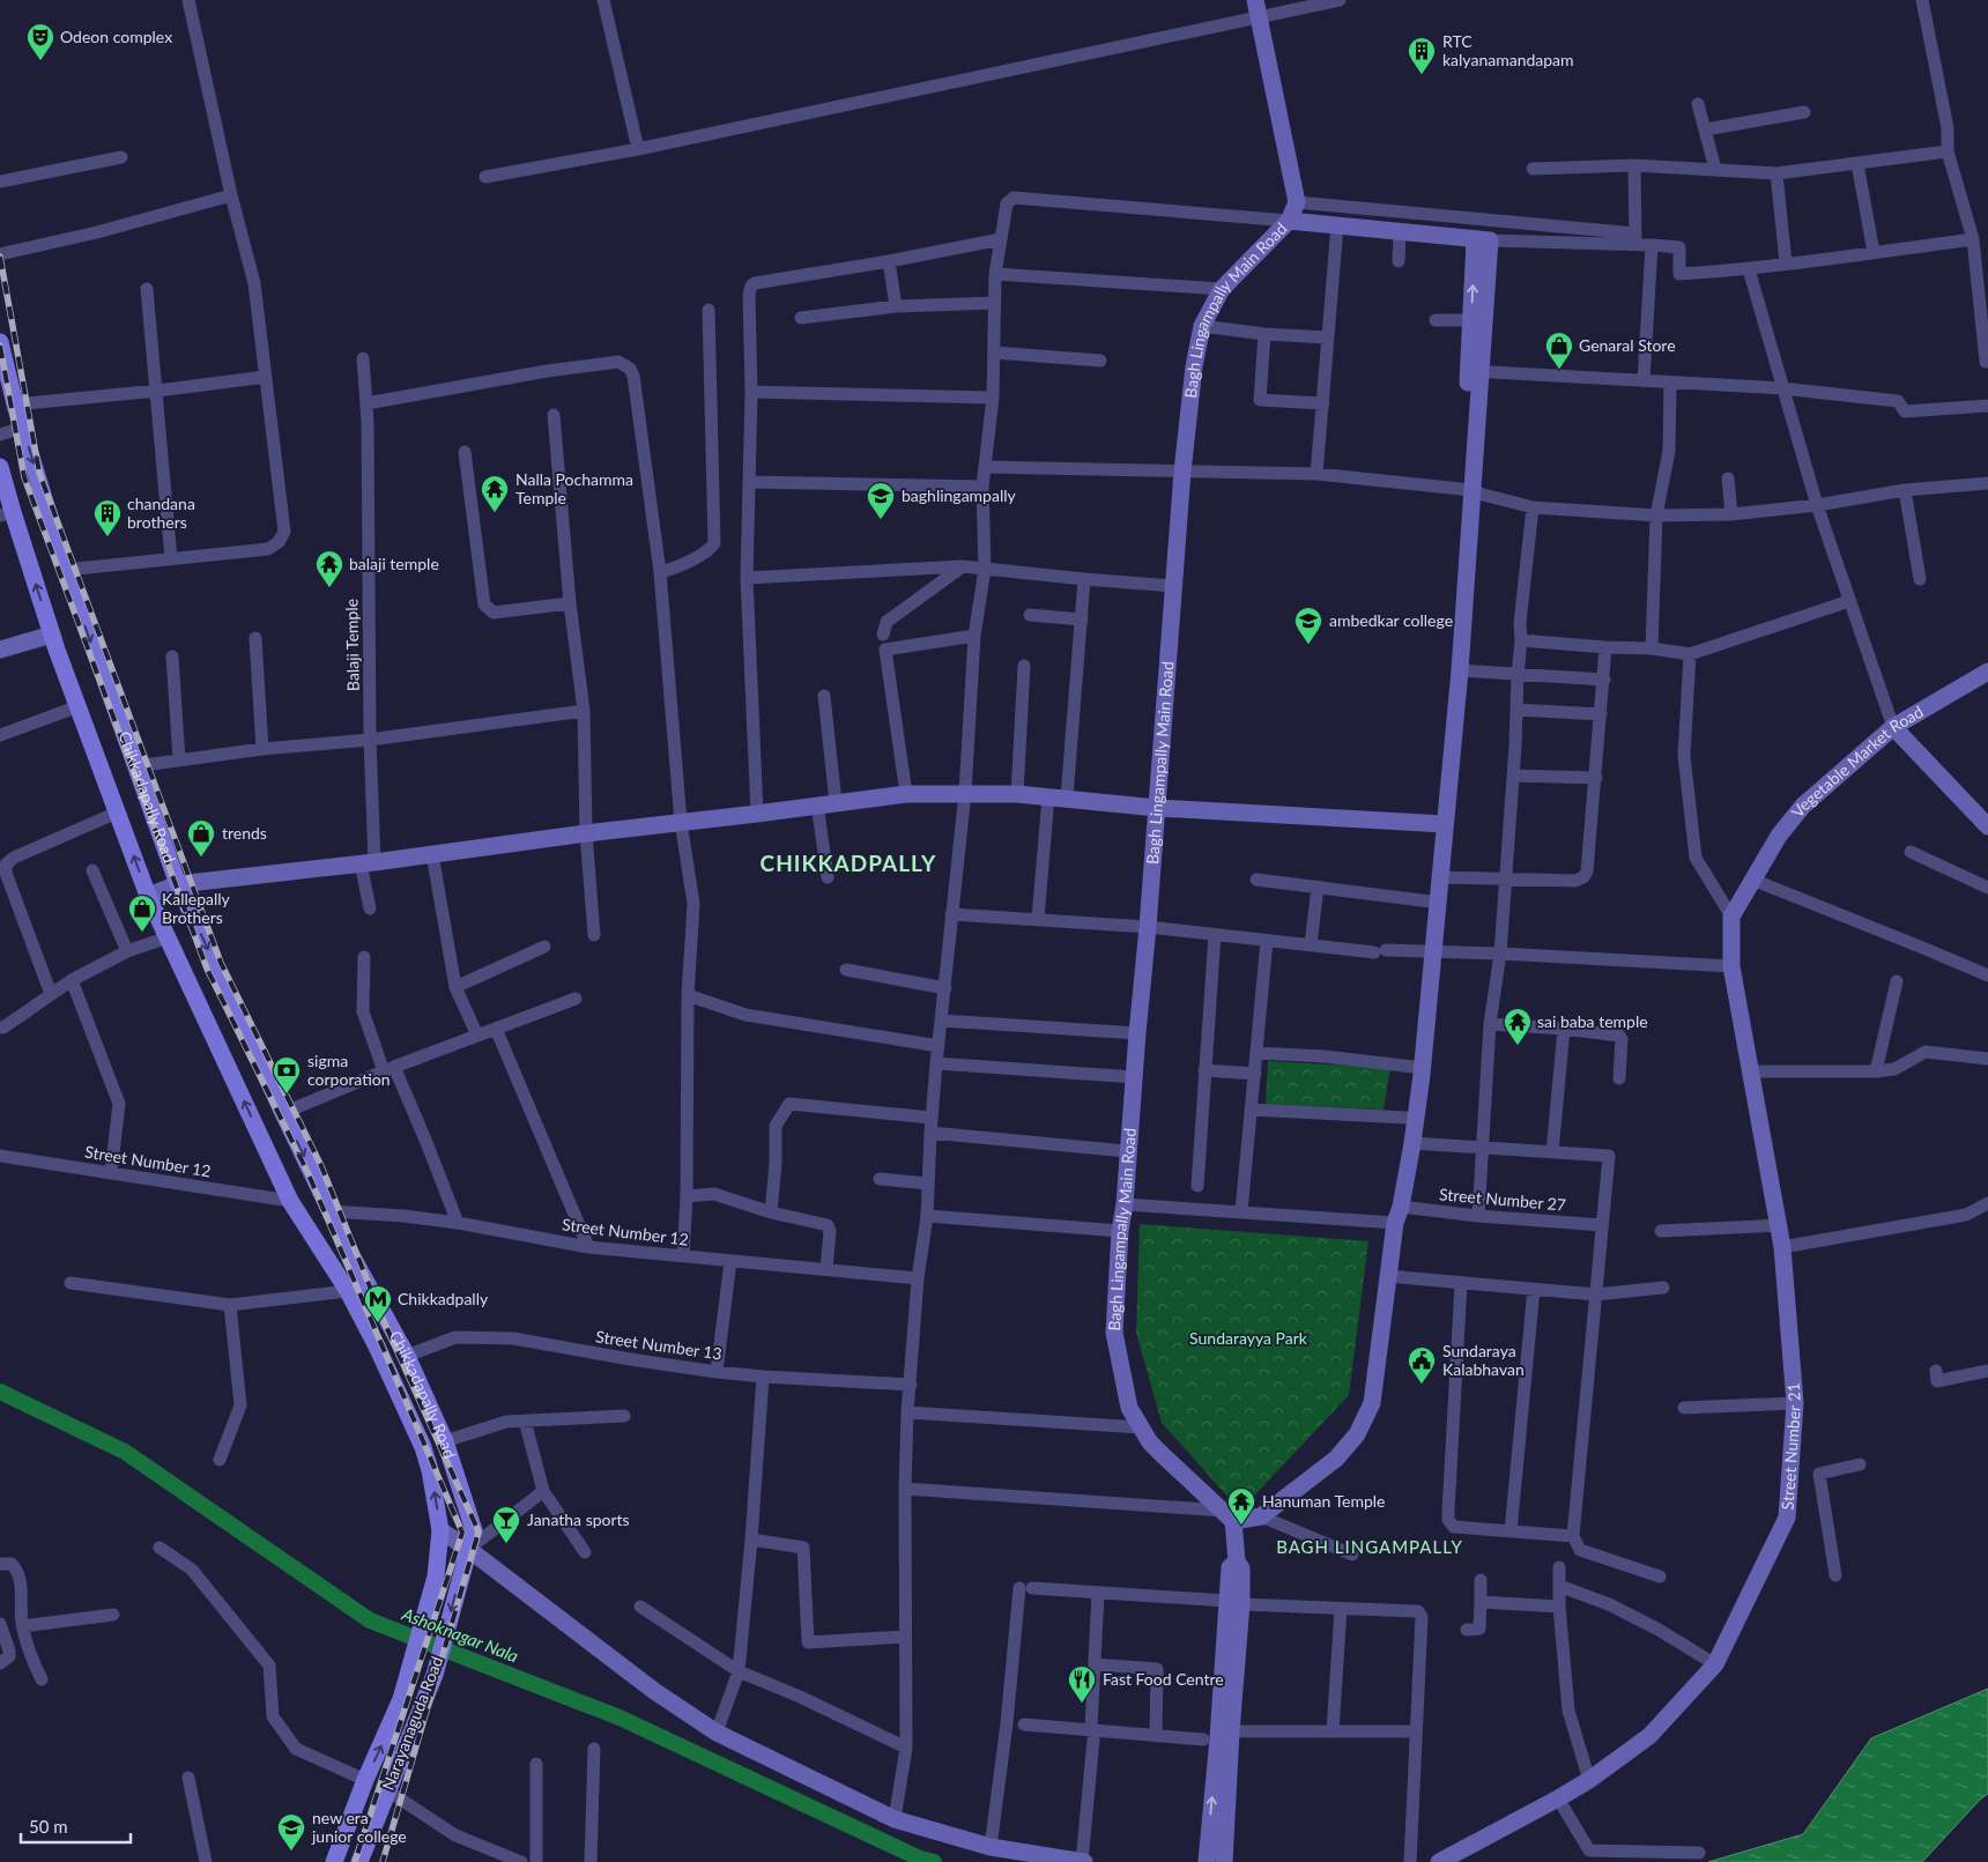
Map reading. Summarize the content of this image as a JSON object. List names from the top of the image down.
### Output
{
  "streets": {
    "main road": ["Chikkadapally Road", "Narayanaguda Road"],
    "street": [
      "Bagh Lingampally Main Road",
      "Balaji Temple",
      "Vegetable Market Road",
      "Street Number 12",
      "Street Number 27",
      "Street Number 13",
      "Street Number 21"
    ]
  },
  "crossings": [
    ["Bagh Lingampally Main Road", "Street Number 27"],
    ["Vegetable Market Road", "Street Number 21"],
    ["Chikkadapally Road", "Street Number 12"],
    ["Chikkadapally Road", "Street Number 13"],
    ["Chikkadapally Road", "Narayanaguda Road"]
  ],
  "districts": ["CHIKKADPALLY", "BAGH LINGAMPALLY"],
  "water": ["Ashoknagar Nala"],
  "parks": ["Sundarayya Park"],
  "places": {
    "theatre": ["Odeon complex"],
    "building": ["RTC kalyanamandapam", "chandana brothers"],
    "shop": ["Genaral Store", "trends", "Kallepally Brothers"],
    "temple": [
      "Nalla Pochamma Temple",
      "balaji temple",
      "sai baba temple",
      "Hanuman Temple"
    ],
    "school or university": ["baghlingampally", "ambedkar college", "new era junior college"],
    "bank": ["sigma corporation"],
    "metro station": ["Chikkadpally"],
    "public building": ["Sundaraya Kalabhavan"],
    "bar": ["Janatha sports"],
    "restaurant": ["Fast Food Centre"]
  },
  "scale_bar": "50 m"
}
